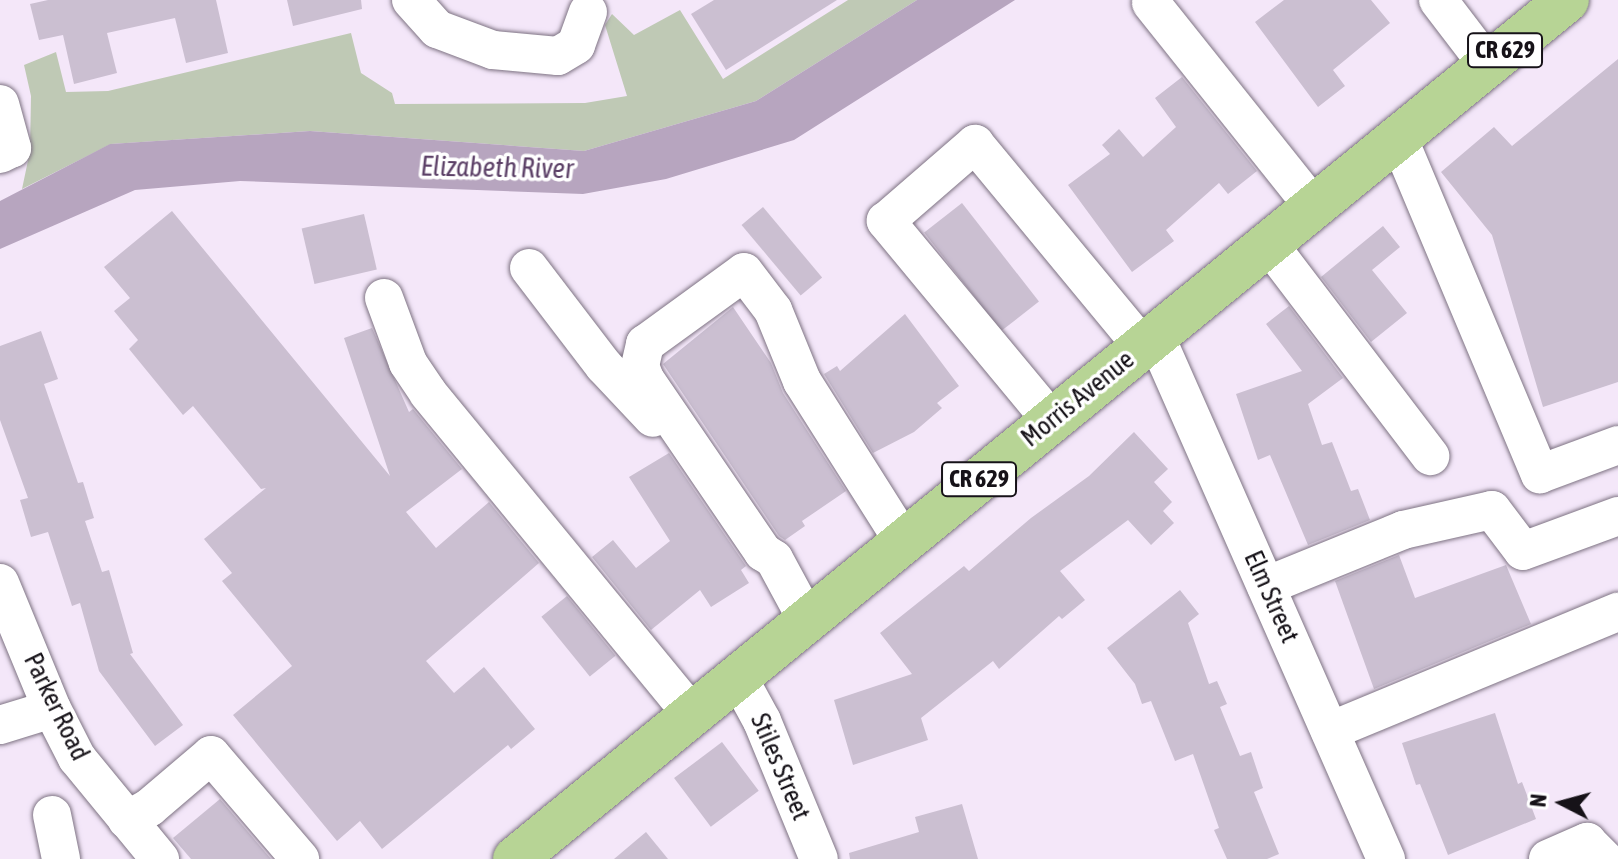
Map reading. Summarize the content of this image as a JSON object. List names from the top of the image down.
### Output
{
  "streets": {
    "main road": ["CR 629", "Morris Avenue"],
    "street": ["Elm Street", "Parker Road", "Stiles Street"]
  },
  "crossings": [
    ["Morris Avenue", "Elm Street"],
    ["Morris Avenue", "Stiles Street"]
  ],
  "water": ["Elizabeth River"],
  "north": "left"
}
